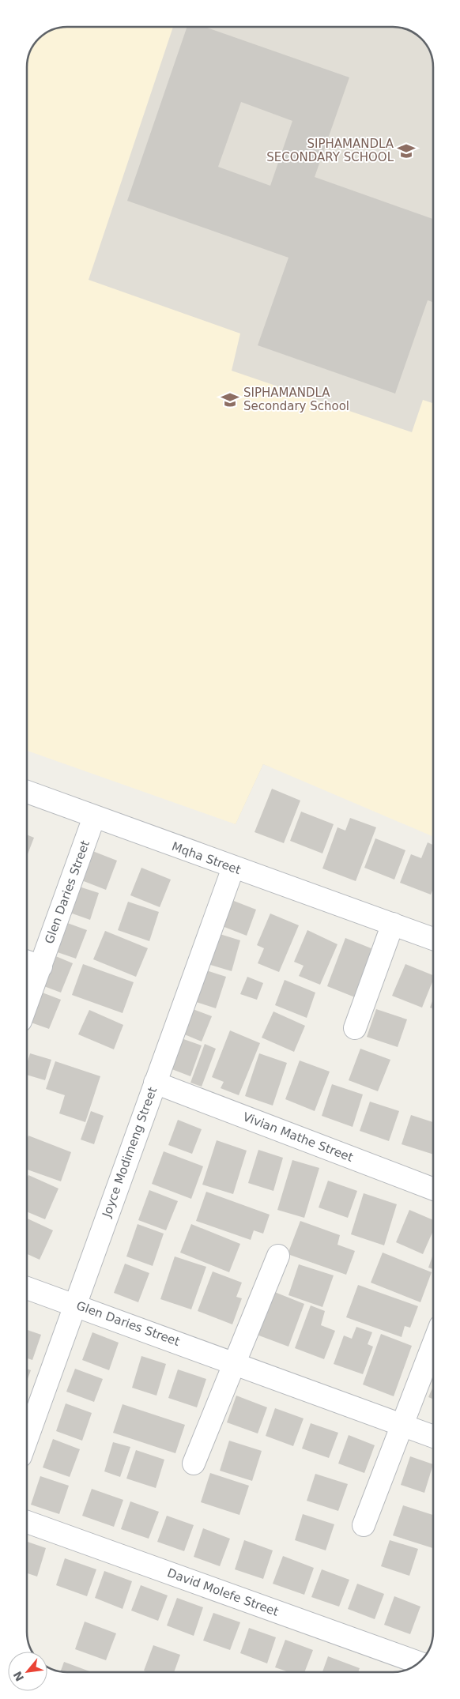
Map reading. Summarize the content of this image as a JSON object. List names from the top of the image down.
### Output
{
  "streets": {
    "street": [
      "Mqha Street",
      "Glen Daries Street",
      "Vivian Mathe Street",
      "Joyce Modimeng Street",
      "David Molefe Street"
    ]
  },
  "crossings": [
    ["Mqha Street", "Glen Daries Street"],
    ["Mqha Street", "Joyce Modimeng Street"],
    ["Glen Daries Street", "Joyce Modimeng Street"],
    ["Vivian Mathe Street", "Joyce Modimeng Street"]
  ],
  "places": {
    "school or university": ["SIPHAMANDLA SECONDARY SCHOOL", "SIPHAMANDLA Secondary School"]
  },
  "north": "bottom left"
}
